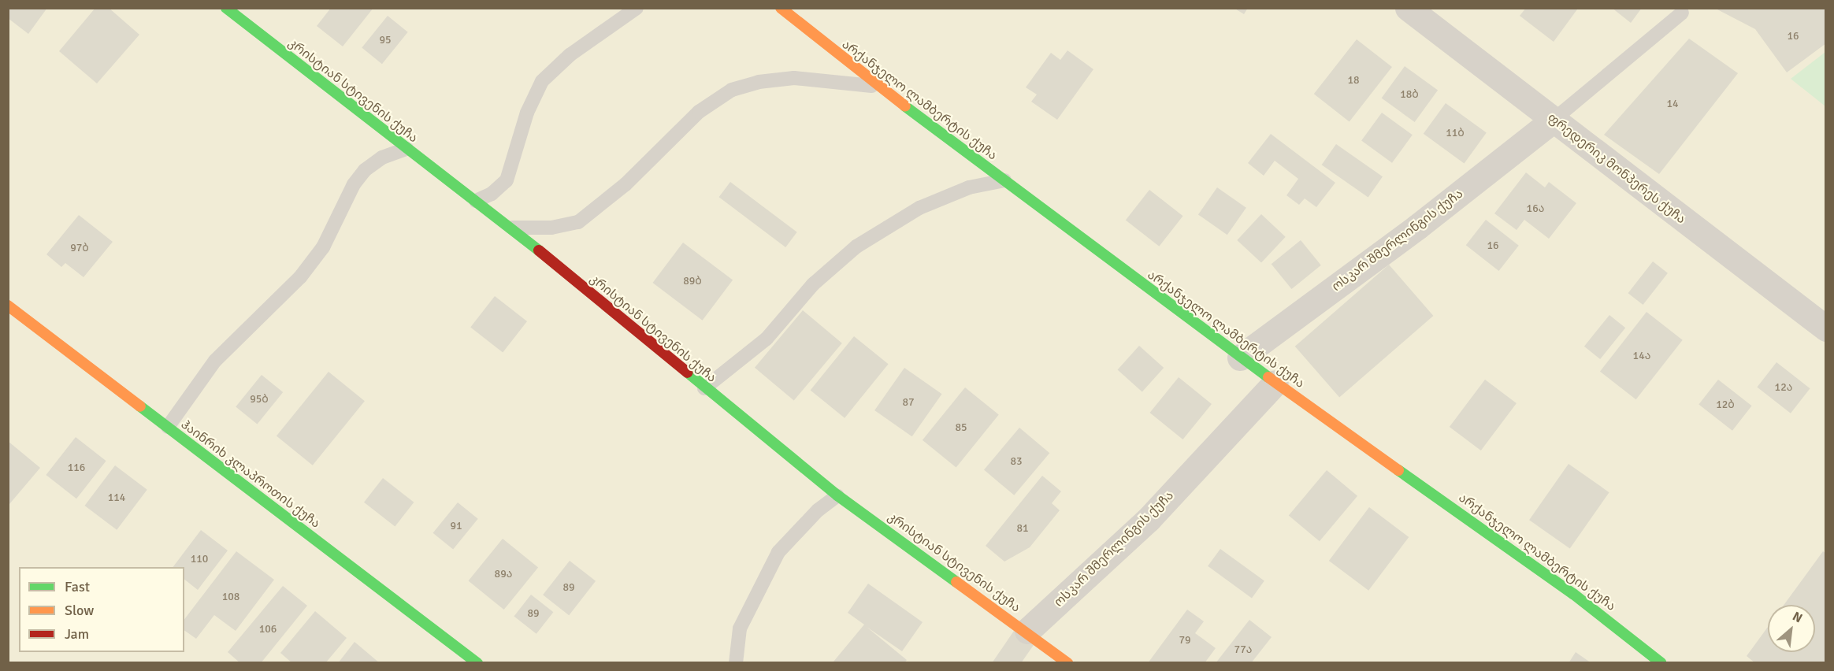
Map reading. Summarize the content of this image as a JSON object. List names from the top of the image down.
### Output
{
  "streets": {
    "street": [
      "კრისტიან სტივენის ქუჩა",
      "არქანჯელო ლამბერტის ქუჩა",
      "ფრედერიკ მონპერეს ქუჩა",
      "ოსკარ შმერლინგის ქუჩა",
      "ჰაინრიხ კლაპროთის ქუჩა"
    ]
  },
  "crossings": [
    ["კრისტიან სტივენის ქუჩა", "ოსკარ შმერლინგის ქუჩა"],
    ["არქანჯელო ლამბერტის ქუჩა", "ოსკარ შმერლინგის ქუჩა"],
    ["ფრედერიკ მონპერეს ქუჩა", "ოსკარ შმერლინგის ქუჩა"]
  ],
  "house_numbers": [
    "16",
    "95",
    "18",
    "18ბ",
    "14",
    "11ბ",
    "16ა",
    "16",
    "97ბ",
    "89ბ",
    "14ა",
    "12ა",
    "95ბ",
    "87",
    "12ბ",
    "85",
    "83",
    "116",
    "114",
    "91",
    "81",
    "110",
    "89ა",
    "89",
    "108",
    "89",
    "106",
    "79",
    "77ა"
  ],
  "legend": ["Fast", "Slow", "Jam"],
  "north": "top right"
}
